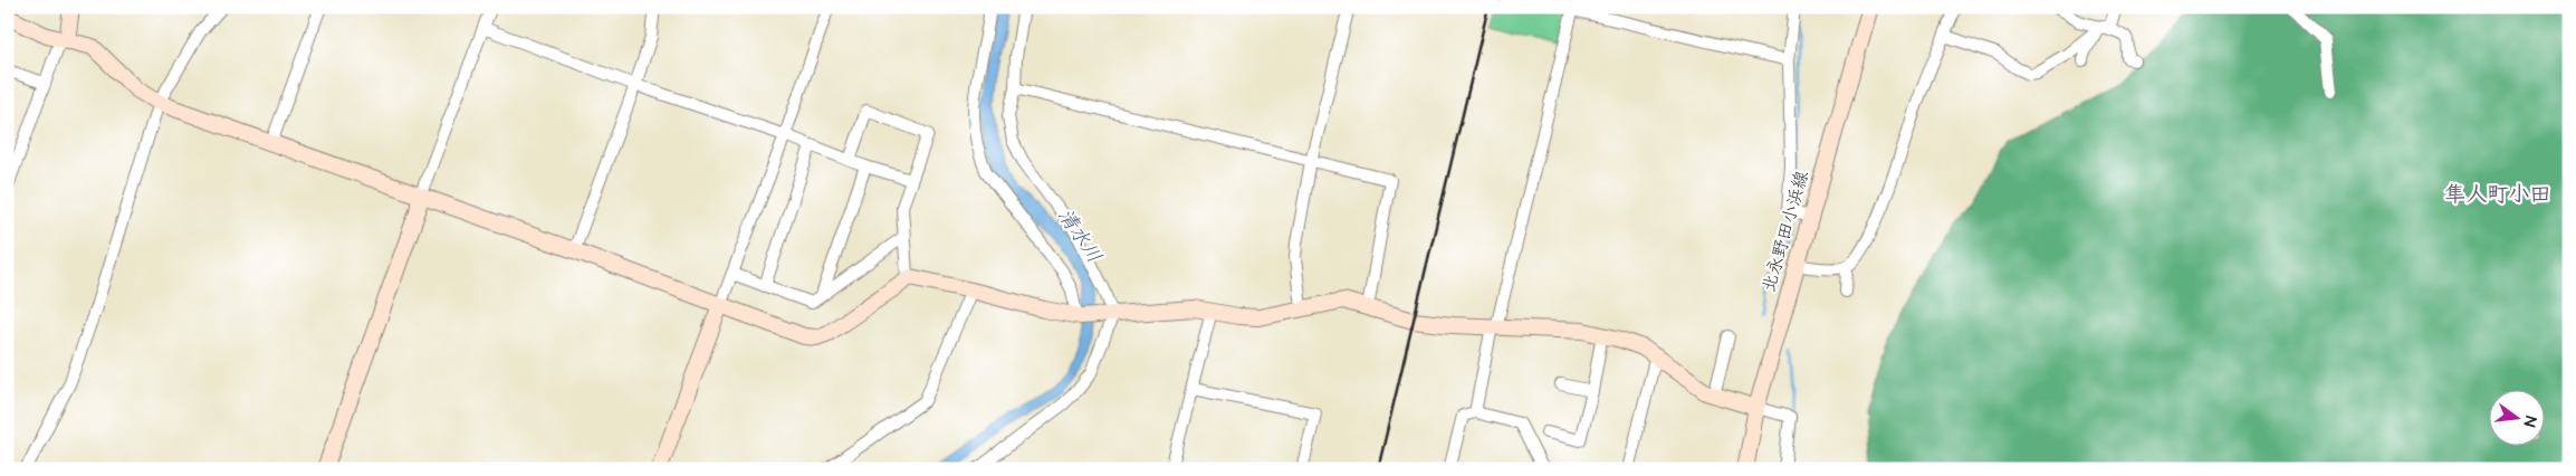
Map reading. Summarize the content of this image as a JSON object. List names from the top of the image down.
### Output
{
  "streets": {
    "street": ["北永野田小浜線"]
  },
  "districts": ["隼人町小田"],
  "water": ["清水川"],
  "north": "right"
}
